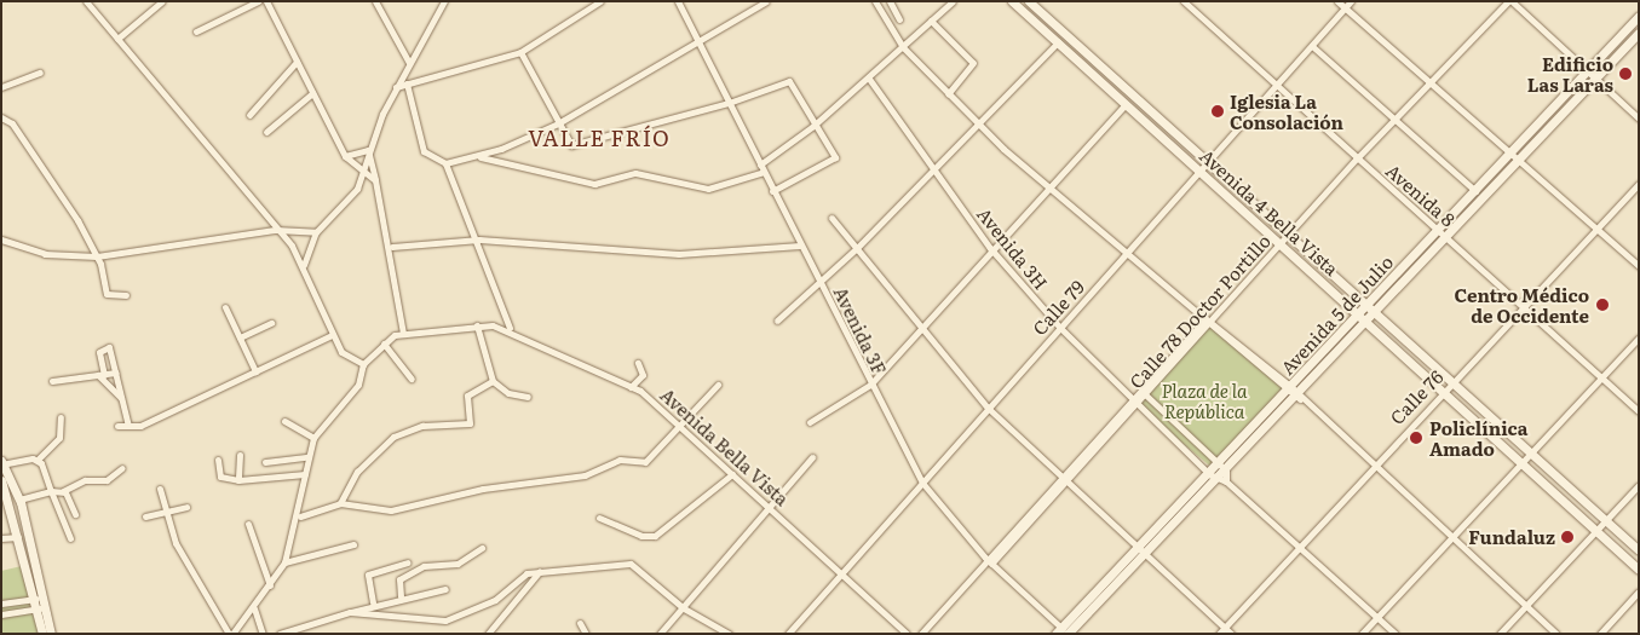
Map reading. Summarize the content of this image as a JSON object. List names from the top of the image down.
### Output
{
  "streets": {
    "street": [
      "Avenida 8",
      "Avenida 4 Bella Vista",
      "Avenida 3H",
      "Calle 79",
      "Calle 78 Doctor Portillo",
      "Avenida 5 de Julio",
      "Avenida 3F",
      "Calle 76",
      "Avenida Bella Vista"
    ]
  },
  "crossings": [
    ["Avenida 8", "Calle 79"],
    ["Avenida 8", "Calle 78 Doctor Portillo"],
    ["Avenida 8", "Avenida 5 de Julio"],
    ["Avenida 8", "Calle 76"],
    ["Avenida 4 Bella Vista", "Calle 79"],
    ["Avenida 4 Bella Vista", "Calle 78 Doctor Portillo"],
    ["Avenida 4 Bella Vista", "Avenida 5 de Julio"],
    ["Avenida 4 Bella Vista", "Calle 76"],
    ["Avenida 3H", "Calle 79"],
    ["Calle 79", "Avenida 3F"],
    ["Calle 79", "Avenida Bella Vista"],
    ["Calle 78 Doctor Portillo", "Avenida 3F"],
    ["Avenida 5 de Julio", "Avenida 3F"]
  ],
  "districts": ["VALLE FRÍO"],
  "parks": ["Plaza de la República"],
  "places": [
    "Edificio Las Laras",
    "Iglesia La Consolación",
    "Centro Médico de Occidente",
    "Policlínica Amado",
    "Fundaluz"
  ]
}
